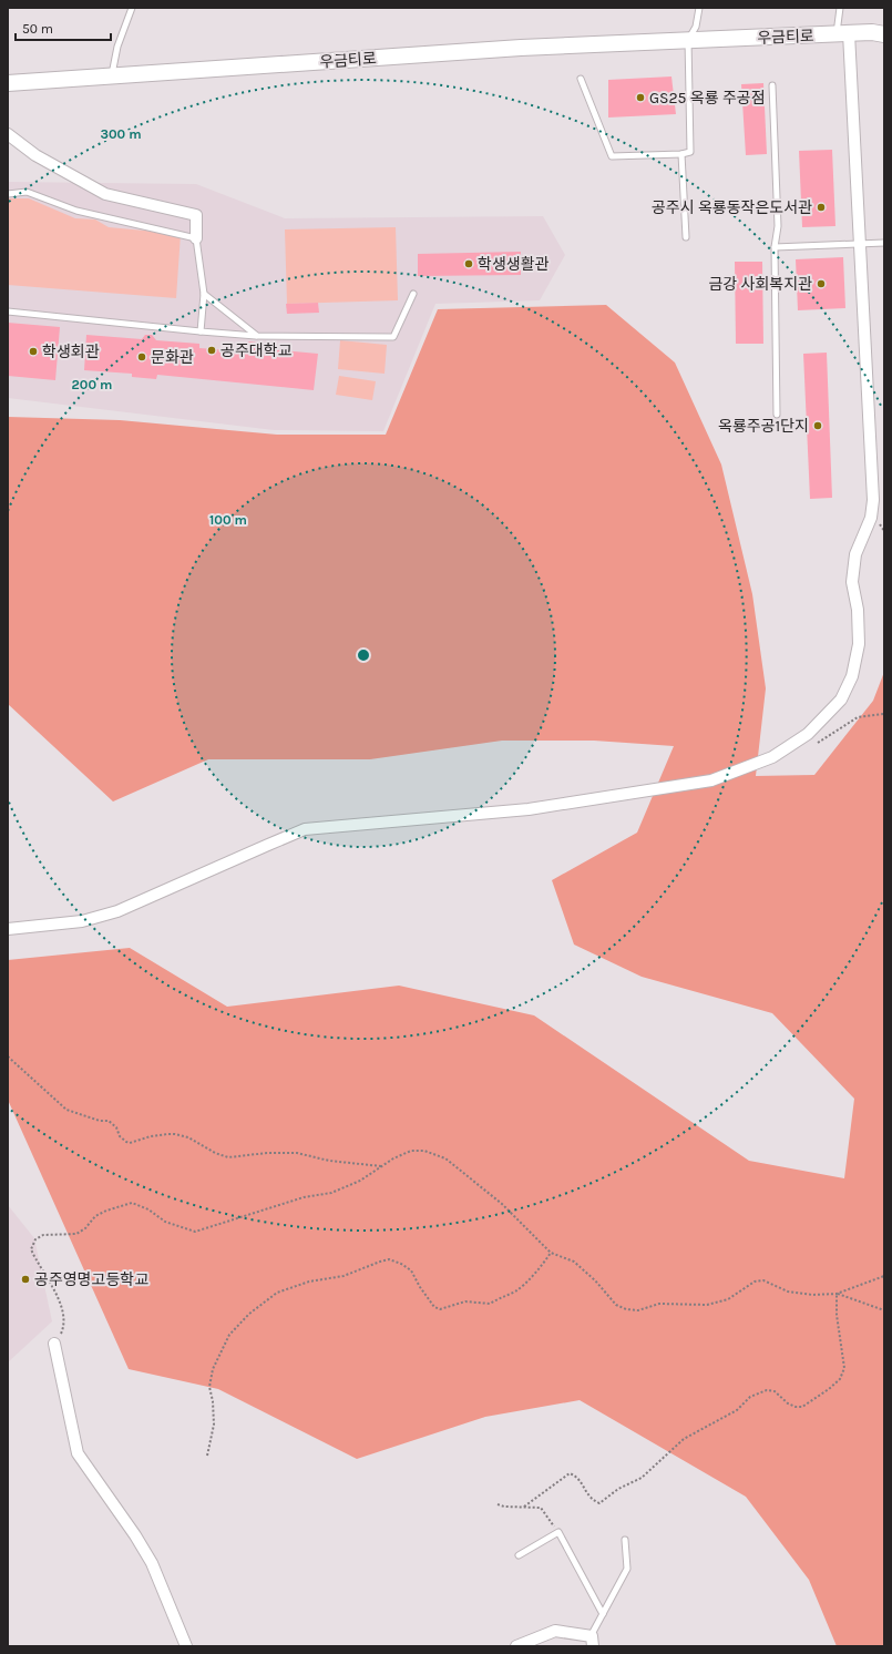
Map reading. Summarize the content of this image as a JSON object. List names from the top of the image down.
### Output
{
  "streets": {
    "main road": ["우금티로"]
  },
  "places": [
    "GS25 옥룡 주공점",
    "공주시 옥룡동작은도서관",
    "학생생활관",
    "금강 사회복지관",
    "공주대학교",
    "학생회관",
    "문화관",
    "옥룡주공1단지",
    "공주영명고등학교"
  ],
  "scale_bar": "50 m",
  "rings": ["300 m", "200 m", "100 m"]
}
